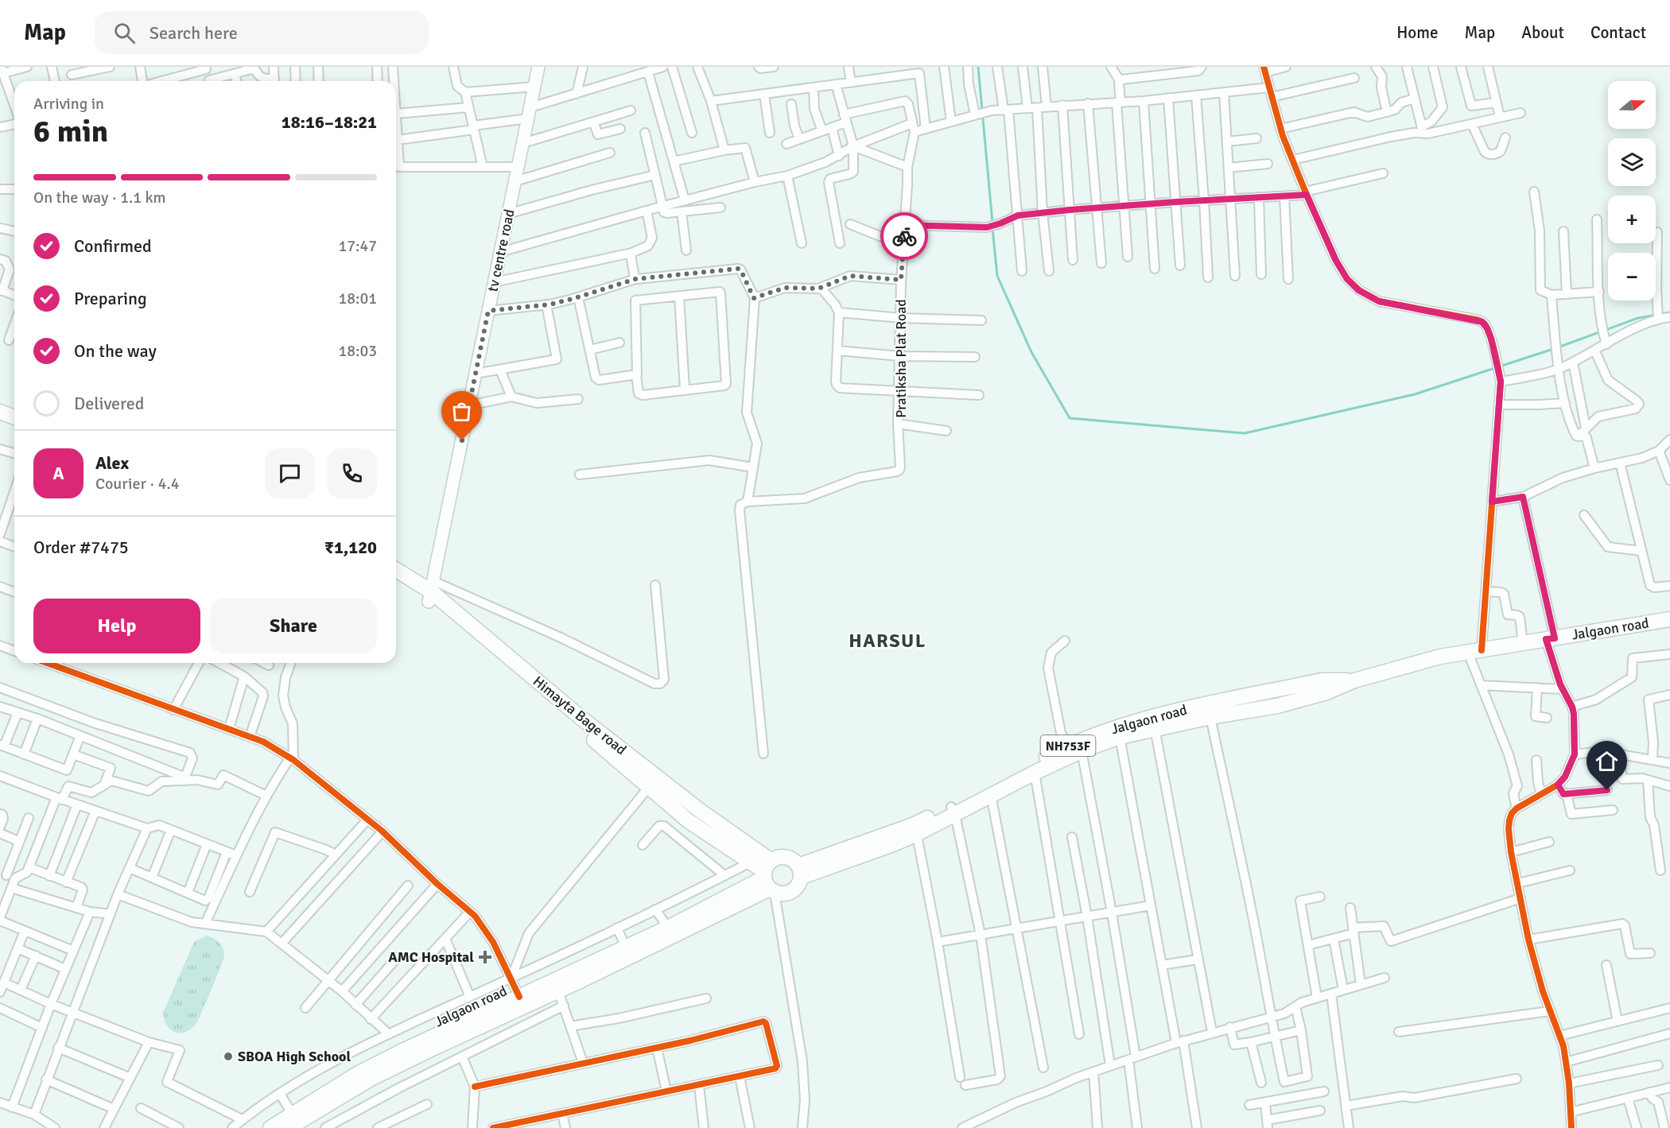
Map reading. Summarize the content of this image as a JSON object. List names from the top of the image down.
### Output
{
  "streets": {
    "main road": [
      "tv centre road",
      "Jalgaon road",
      "Himayta Bage road",
      "NH753F"
    ],
    "street": ["Pratiksha Plat Road"]
  },
  "crossings": [
    ["tv centre road", "Himayta Bage road"],
    ["Jalgaon road", "Himayta Bage road"]
  ],
  "districts": ["HARSUL"],
  "places": {
    "health": ["AMC Hospital"],
    "other": ["SBOA High School"]
  },
  "north": "right",
  "page": {
    "header": "Map",
    "search": "Search here",
    "nav": [
      "Home",
      "Map",
      "About",
      "Contact"
    ],
    "map_buttons": ["+", "−"],
    "heading": ["6 min", "Arriving in", "18:16–18:21"],
    "panel": [
      "Alex",
      "Courier · 4.4",
      "Order #7475",
      "₹1,120"
    ],
    "bar": "On the way · 1.1 km",
    "list": [
      ["Confirmed", "17:47"],
      ["Preparing", "18:01"],
      ["On the way", "18:03"],
      "Delivered"
    ],
    "round": "A",
    "buttons": ["Help", "Share"]
  }
}
